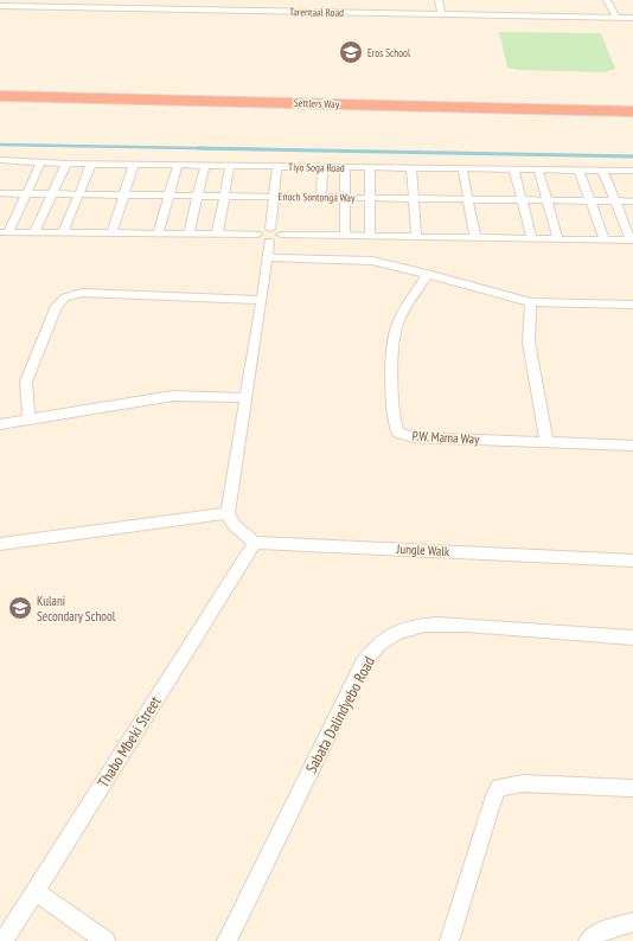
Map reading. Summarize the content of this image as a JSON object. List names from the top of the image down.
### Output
{
  "streets": {
    "highway": ["Settlers Way"],
    "street": [
      "Tarentaal Road",
      "Tiyo Soga Road",
      "Enoch Sontonga Way",
      "P.W. Mama Way",
      "Jungle Walk",
      "Sabata Dalindyebo Road",
      "Thabo Mbeki Street"
    ]
  },
  "crossings": [
    ["Jungle Walk", "Thabo Mbeki Street"]
  ],
  "places": {
    "school or university": ["Eros School", "Kulani Secondary School"]
  }
}
